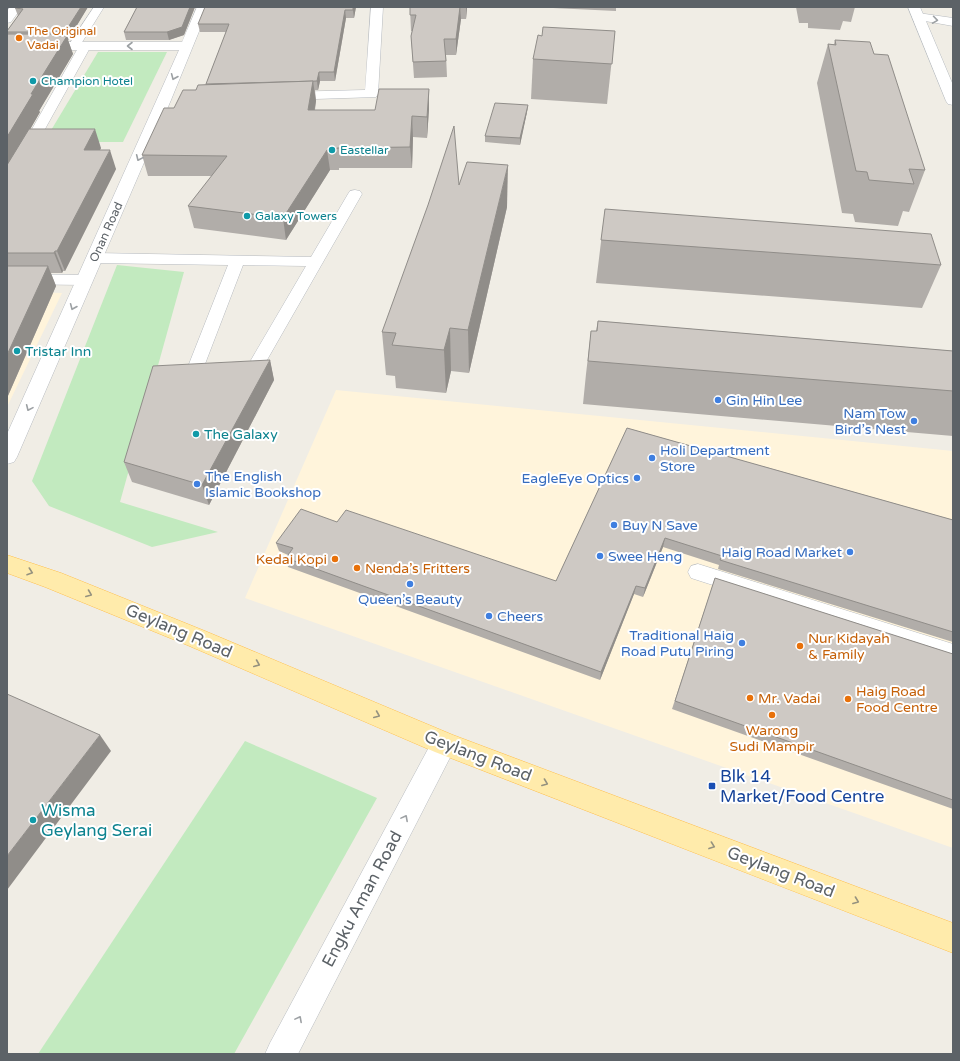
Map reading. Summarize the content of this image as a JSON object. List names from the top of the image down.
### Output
{
  "streets": {
    "main road": ["Geylang Road"],
    "street": ["Onan Road", "Engku Aman Road"]
  },
  "crossings": [
    ["Geylang Road", "Engku Aman Road"]
  ],
  "one_way": ["Onan Road", "Geylang Road", "Engku Aman Road"],
  "places": {
    "other": [
      "The Original Vadai",
      "Champion Hotel",
      "Eastellar",
      "Galaxy Towers",
      "Tristar Inn",
      "Gin Hin Lee",
      "Nam Tow Bird’s Nest",
      "The Galaxy",
      "Holi Department Store",
      "EagleEye Optics",
      "The English Islamic Bookshop",
      "Buy N Save",
      "Haig Road Market",
      "Swee Heng",
      "Kedai Kopi",
      "Nenda’s Fritters",
      "Queen’s Beauty",
      "Cheers",
      "Traditional Haig Road Putu Piring",
      "Nur Kidayah & Family",
      "Mr. Vadai",
      "Haig Road Food Centre",
      "Warong Sudi Mampir",
      "Wisma Geylang Serai"
    ],
    "transit": ["Blk 14 Market/Food Centre"]
  }
}
